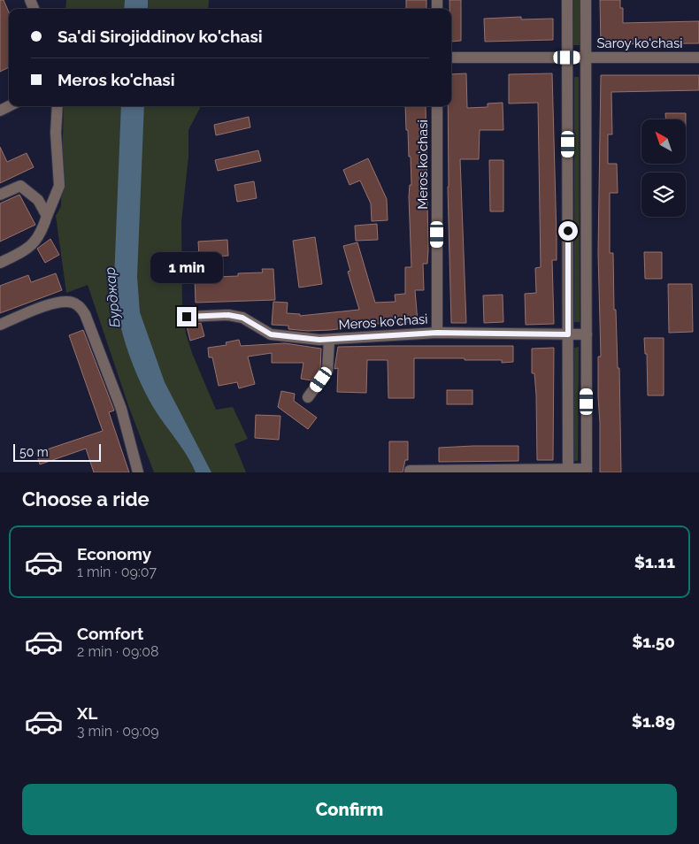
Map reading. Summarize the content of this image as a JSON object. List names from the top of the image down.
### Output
{
  "streets": {
    "street": ["Saroy ko‘chasi", "Meros ko‘chasi", "Meros ko'chasi"]
  },
  "crossings": [
    ["Meros ko‘chasi", "Meros ko'chasi"]
  ],
  "water": ["Бурджар"],
  "scale_bar": "50 m",
  "north": "top left",
  "page": {
    "banner": ["Sa'di Sirojiddinov ko'chasi", "Meros ko'chasi"],
    "bubble": "1 min",
    "scale": "50 m",
    "heading": "Choose a ride",
    "list": [
      {
        "name": "Economy",
        "note": "1 min · 09:07",
        "value": "$1.11"
      },
      {
        "name": "Comfort",
        "note": "2 min · 09:08",
        "value": "$1.50"
      },
      {
        "name": "XL",
        "note": "3 min · 09:09",
        "value": "$1.89"
      }
    ],
    "buttons": "Confirm"
  }
}
